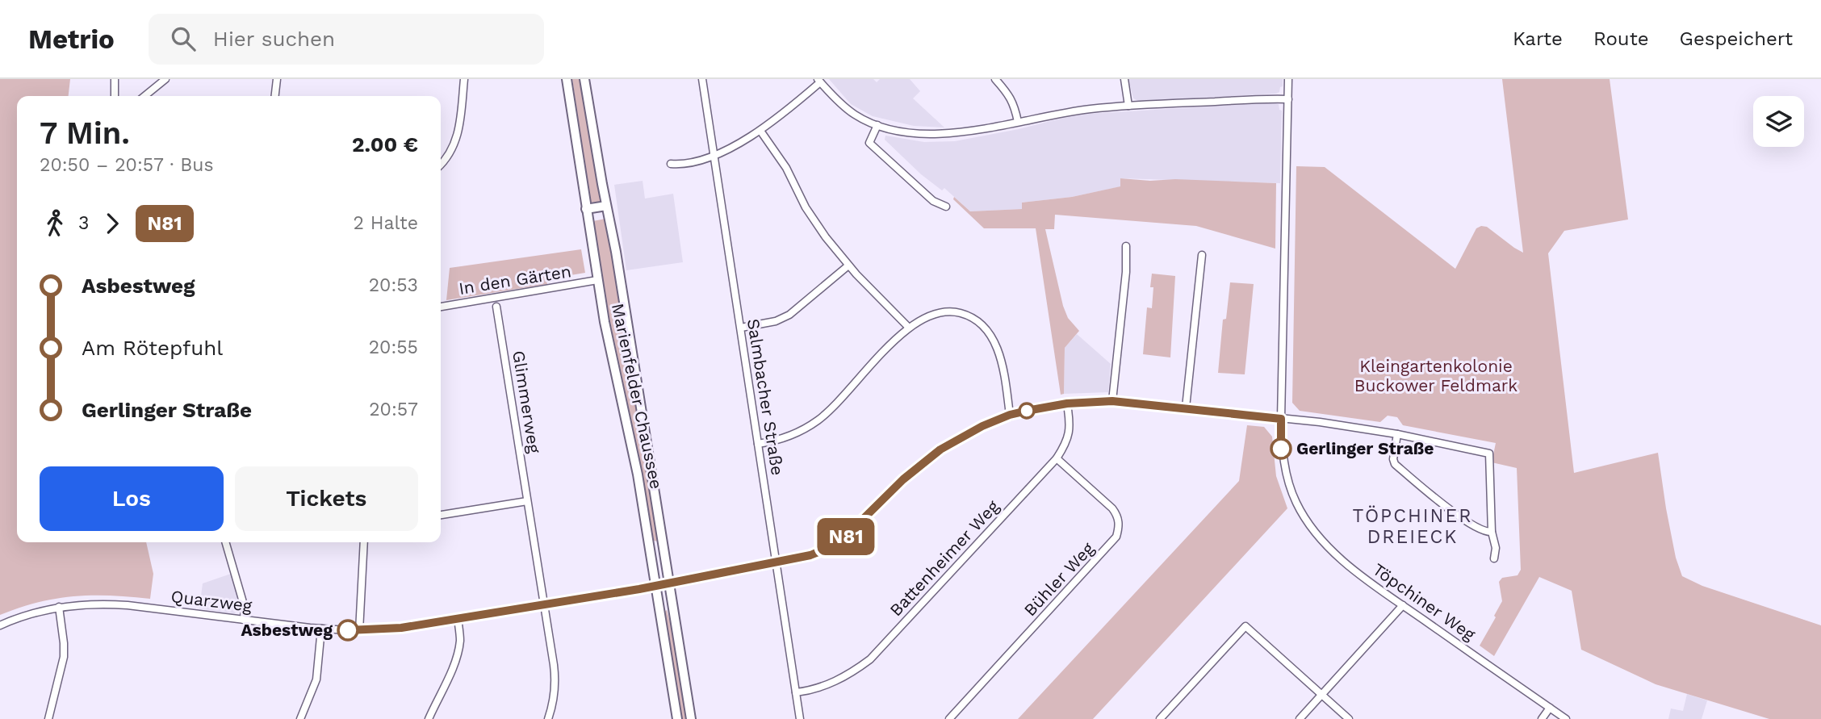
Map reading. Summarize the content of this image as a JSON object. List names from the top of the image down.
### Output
{
  "streets": {
    "main road": ["Marienfelder Chaussee"],
    "street": [
      "In den Gärten",
      "Salmbacher Straße",
      "Glimmerweg",
      "Battenheimer Weg",
      "Bühler Weg",
      "Quarzweg",
      "Töpchiner Weg"
    ]
  },
  "crossings": [
    ["In den Gärten", "Marienfelder Chaussee"],
    ["Marienfelder Chaussee", "Quarzweg"],
    ["Salmbacher Straße", "Battenheimer Weg"],
    ["Salmbacher Straße", "Quarzweg"],
    ["Glimmerweg", "Quarzweg"],
    ["Battenheimer Weg", "Bühler Weg"],
    ["Battenheimer Weg", "Quarzweg"],
    ["Quarzweg", "Töpchiner Weg"]
  ],
  "districts": ["TÖPCHINER DREIECK"],
  "parks": ["Kleingartenkolonie Buckower Feldmark"],
  "places": ["Gerlinger Straße", "Asbestweg"],
  "lines": ["bus line N81"],
  "page": {
    "header": "Metrio",
    "search": "Hier suchen",
    "nav": ["Karte", "Route", "Gespeichert"],
    "on_map": "N81",
    "heading": ["7 Min.", "20:50 – 20:57 · Bus", "2.00 €"],
    "legs": ["3", "N81", "2 Halte"],
    "list": [
      {
        "name": "Asbestweg",
        "value": "20:53"
      },
      {
        "name": "Am Rötepfuhl",
        "value": "20:55"
      },
      {
        "name": "Gerlinger Straße",
        "value": "20:57"
      }
    ],
    "buttons": ["Los", "Tickets"]
  }
}
